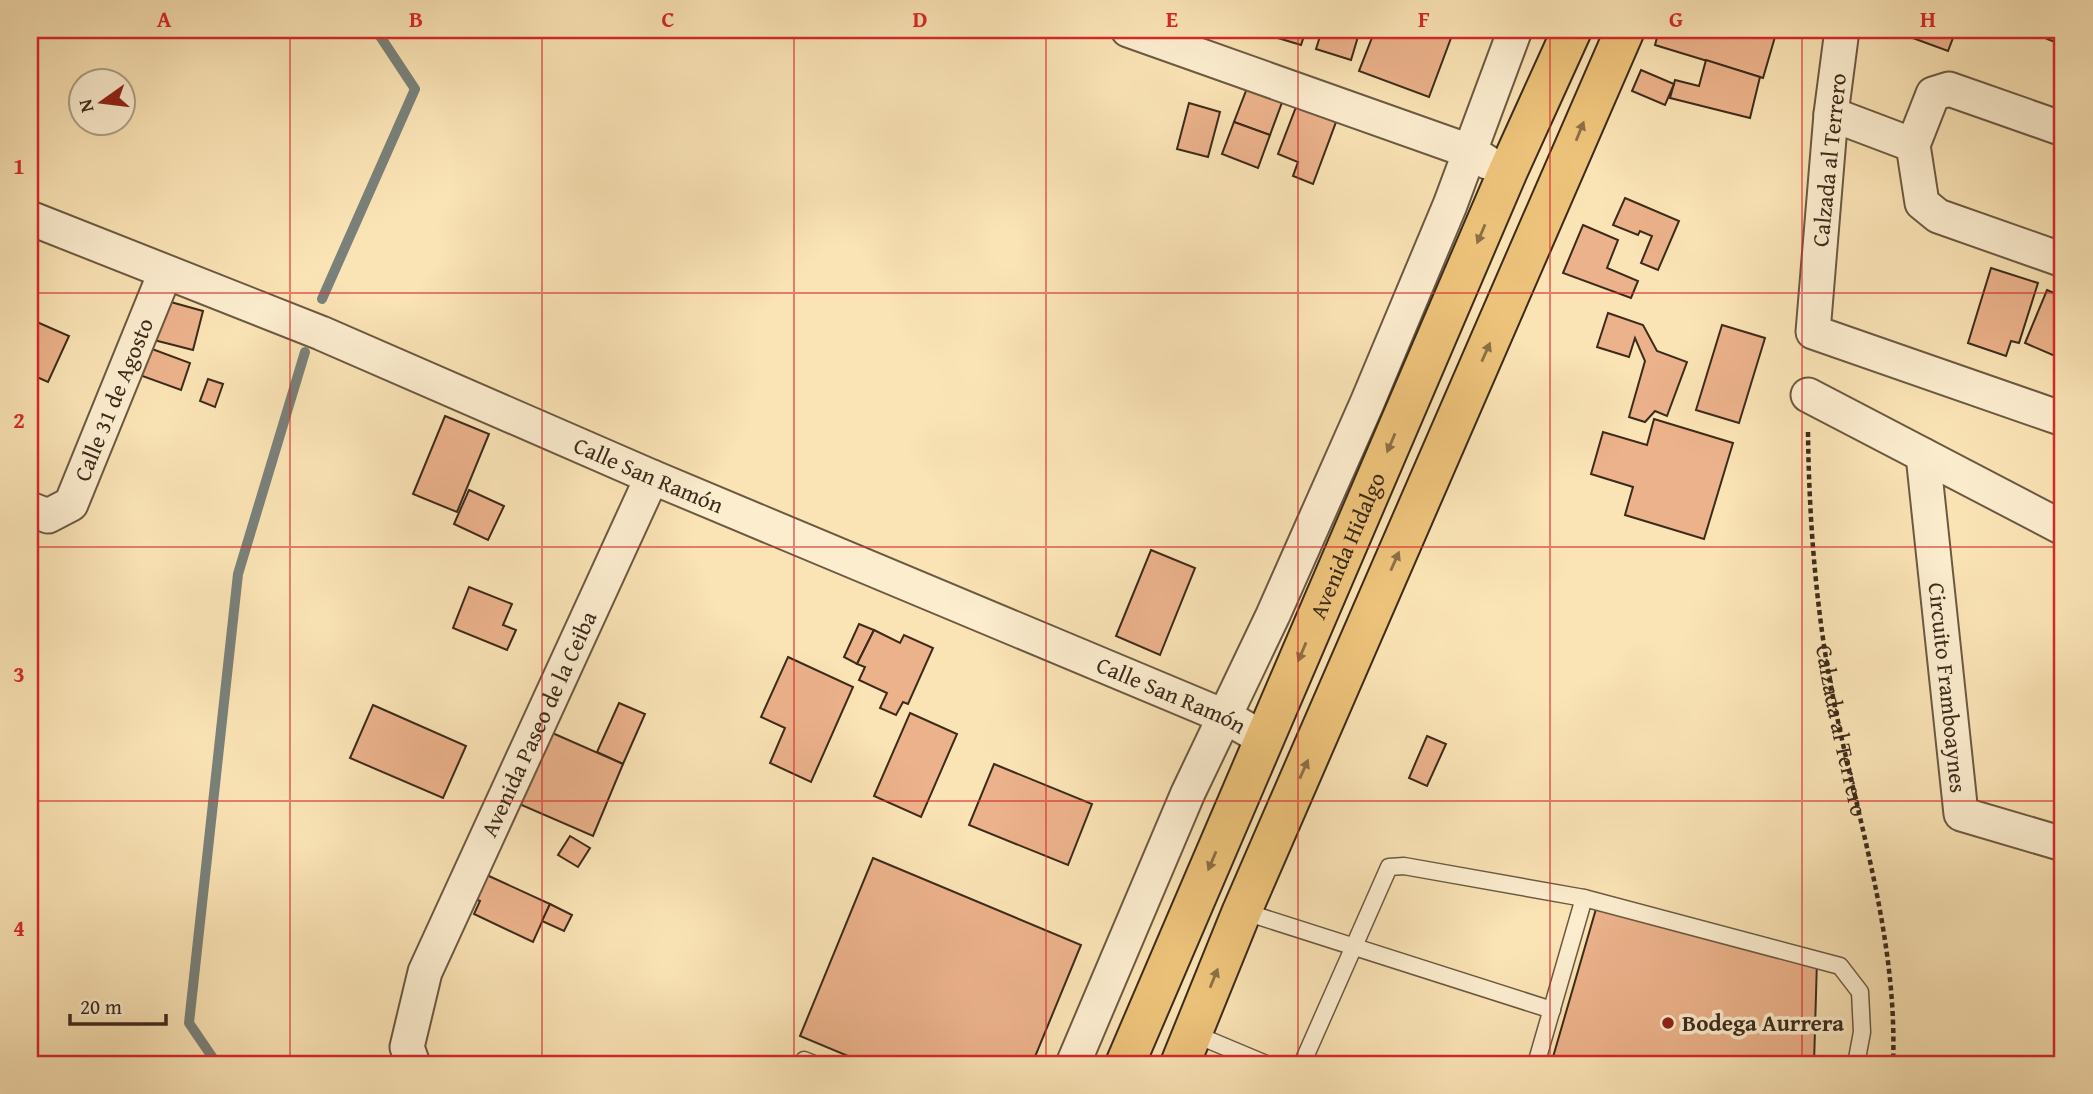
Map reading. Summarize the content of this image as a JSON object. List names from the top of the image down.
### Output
{
  "streets": {
    "main road": ["Avenida Hidalgo"],
    "street": [
      "Calzada al Terrero",
      "Calle 31 de Agosto",
      "Calle San Ramón",
      "Circuito Framboaynes",
      "Avenida Paseo de la Ceiba"
    ]
  },
  "crossings": [
    ["Calle 31 de Agosto", "Calle San Ramón"],
    ["Calle San Ramón", "Avenida Hidalgo"],
    ["Calle San Ramón", "Avenida Paseo de la Ceiba"]
  ],
  "places": ["Bodega Aurrera"],
  "scale_bar": "20 m",
  "north": "left",
  "grid": {
    "columns": [
      "A",
      "B",
      "C",
      "D",
      "E",
      "F",
      "G",
      "H"
    ],
    "rows": [
      "1",
      "2",
      "3",
      "4"
    ]
  }
}
